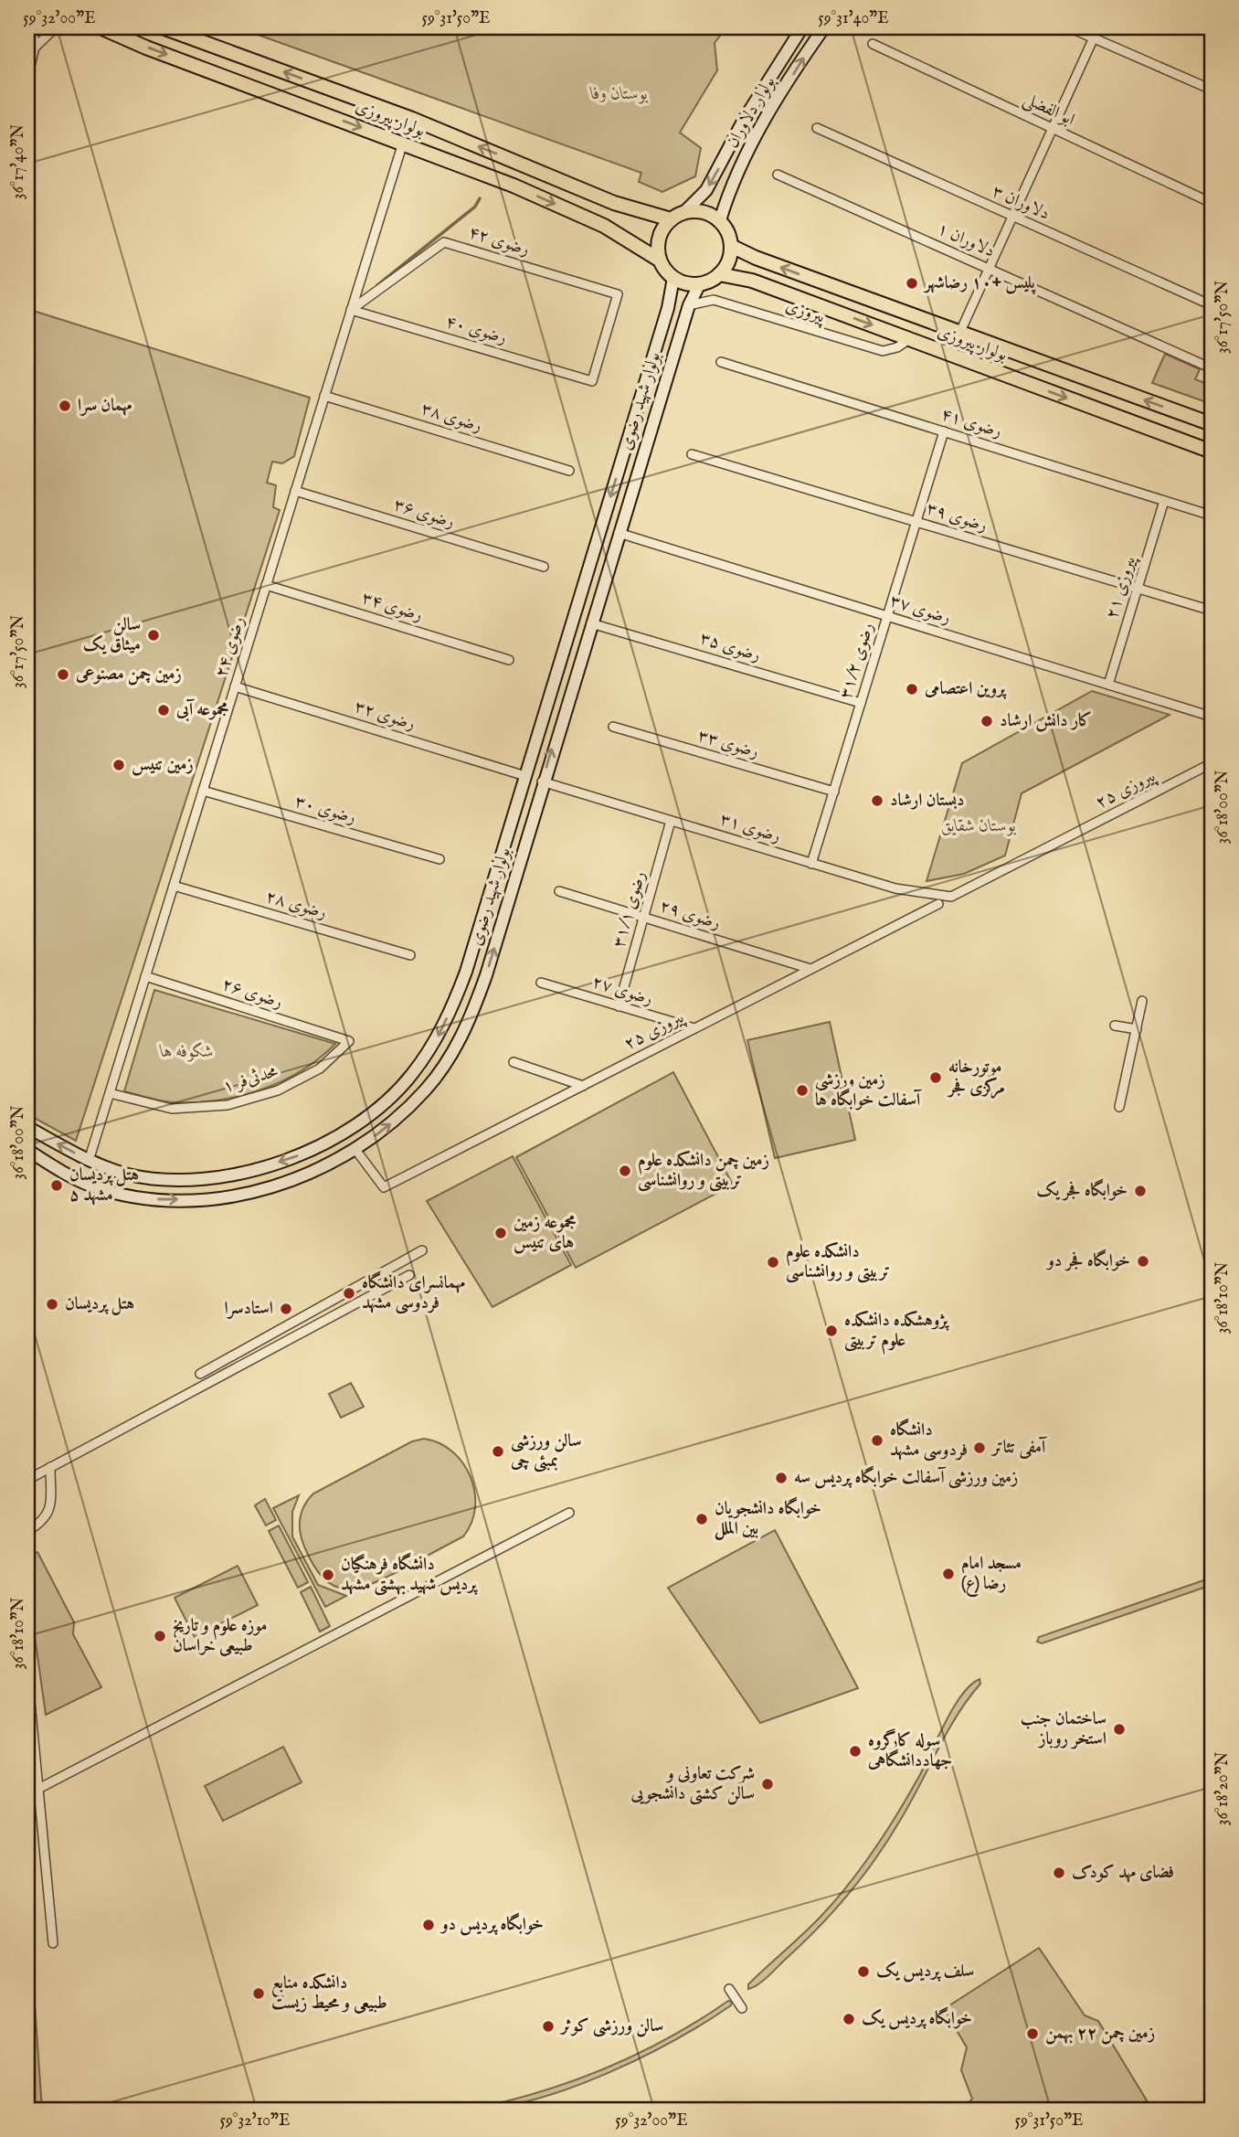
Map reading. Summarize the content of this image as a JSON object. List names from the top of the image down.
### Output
{
  "streets": {
    "main road": ["بولوار پیروزی"],
    "street": [
      "ابو الفضلی",
      "بولوار دلاوران",
      "دلاوران ۳",
      "دلاوران ۱",
      "رضوی ۴۲",
      "پیروزی",
      "رضوی ۴۰",
      "بولوار شهید رضوی",
      "رضوی ۳۸",
      "رضوی ۴۱",
      "رضوی ۳۶",
      "رضوی ۳۹",
      "پیروزی ۲۱",
      "رضوی ۳۴",
      "رضوی ۳۷",
      "رضوی ۲۴",
      "رضوی ۳۵",
      "رضوی ۳۱/۲",
      "رضوی ۳۲",
      "رضوی ۳۳",
      "پیروزی ۲۵",
      "رضوی ۳۰",
      "رضوی ۳۱",
      "رضوی ۲۸",
      "رضوی ۳۱/۱",
      "رضوی ۲۹",
      "رضوی ۲۷",
      "رضوی ۲۶",
      "محدثی‌فر ۱"
    ]
  },
  "crossings": [
    ["بولوار دلاوران", "بولوار پیروزی"],
    ["بولوار دلاوران", "بولوار شهید رضوی"],
    ["بولوار پیروزی", "پیروزی"],
    ["بولوار پیروزی", "بولوار شهید رضوی"],
    ["بولوار پیروزی", "رضوی ۲۴"],
    ["رضوی ۴۲", "رضوی ۴۰"],
    ["رضوی ۴۲", "رضوی ۲۴"],
    ["پیروزی", "بولوار شهید رضوی"],
    ["رضوی ۴۰", "رضوی ۲۴"],
    ["بولوار شهید رضوی", "رضوی ۳۷"],
    ["بولوار شهید رضوی", "رضوی ۲۴"],
    ["بولوار شهید رضوی", "رضوی ۳۵"],
    ["بولوار شهید رضوی", "رضوی ۳۲"],
    ["بولوار شهید رضوی", "پیروزی ۲۵"],
    ["بولوار شهید رضوی", "رضوی ۳۱"],
    ["رضوی ۳۸", "رضوی ۲۴"],
    ["رضوی ۴۱", "پیروزی ۲۱"],
    ["رضوی ۴۱", "رضوی ۳۱/۲"],
    ["رضوی ۳۶", "رضوی ۲۴"],
    ["رضوی ۳۹", "پیروزی ۲۱"],
    ["رضوی ۳۹", "رضوی ۳۱/۲"],
    ["پیروزی ۲۱", "رضوی ۳۷"],
    ["رضوی ۳۴", "رضوی ۲۴"],
    ["رضوی ۳۷", "رضوی ۳۱/۲"],
    ["رضوی ۲۴", "رضوی ۳۲"],
    ["رضوی ۲۴", "رضوی ۳۰"],
    ["رضوی ۲۴", "رضوی ۲۸"],
    ["رضوی ۲۴", "رضوی ۲۶"],
    ["رضوی ۲۴", "محدثی‌فر ۱"],
    ["رضوی ۳۵", "رضوی ۳۱/۲"],
    ["رضوی ۳۱/۲", "رضوی ۳۳"],
    ["رضوی ۳۱/۲", "رضوی ۳۱"],
    ["پیروزی ۲۵", "رضوی ۳۱"],
    ["پیروزی ۲۵", "رضوی ۲۹"],
    ["پیروزی ۲۵", "رضوی ۲۷"],
    ["رضوی ۳۱", "رضوی ۳۱/۱"],
    ["رضوی ۳۱/۱", "رضوی ۲۹"],
    ["رضوی ۳۱/۱", "رضوی ۲۷"],
    ["رضوی ۲۶", "محدثی‌فر ۱"]
  ],
  "parks": ["بوستان وفا", "بوستان شقایق", "شکوفه ها"],
  "places": [
    "پلیس +۱۰ رضاشهر",
    "مهمان سرا",
    "سالن میثاق یک",
    "زمین چمن مصنوعی",
    "پروین اعتصامی",
    "مجموعه آبی",
    "کار دانش ارشاد",
    "زمین تنیس",
    "دبستان ارشاد",
    "موتورخانه مرکزی فجر",
    "زمین ورزشی آسفالت خوابگاه ها",
    "زمین چمن دانشکده علوم تربیتی و روانشناسی",
    "هتل پردیسان ۵ مشهد",
    "خوابگاه فجر یک",
    "مجموعه زمین های تنیس",
    "خوابگاه فجر دو",
    "دانشکده علوم تربیتی و روانشناسی",
    "مهمانسرای دانشگاه فردوسی مشهد",
    "هتل پردیسان",
    "استادسرا",
    "پژوهشکده دانشکده علوم تربیتی",
    "دانشگاه فردوسی مشهد",
    "آمفی تئاتر",
    "سالن ورزشی بمبئی چی",
    "زمین ورزشی آسفالت خوابگاه پردیس سه",
    "خوابگاه دانشجویان بین الملل",
    "مسجد امام رضا (ع)",
    "دانشگاه فرهنگیان پردیس شهید بهشتی مشهد",
    "موزه علوم و تاریخ طبیعی خراسان",
    "ساختمان جنب استخر روباز",
    "سوله کارگروه جهاددانشگاهی",
    "شرکت تعاونی و سالن کشتی دانشجویی",
    "فضای مهد کودک",
    "خوابگاه پردیس دو",
    "سلف پردیس یک",
    "دانشکده منابع طبیعی و محیط زیست",
    "خوابگاه پردیس یک",
    "سالن ورزشی کوثر",
    "زمین چمن ۲۲ بهمن"
  ],
  "coordinates": [
    "59°32'00\"E",
    "59°31'50\"E",
    "59°31'40\"E",
    "36°17'40\"N",
    "36°17'50\"N",
    "36°18'00\"N",
    "36°18'10\"N",
    "36°18'20\"N",
    "59°32'10\"E"
  ]
}
